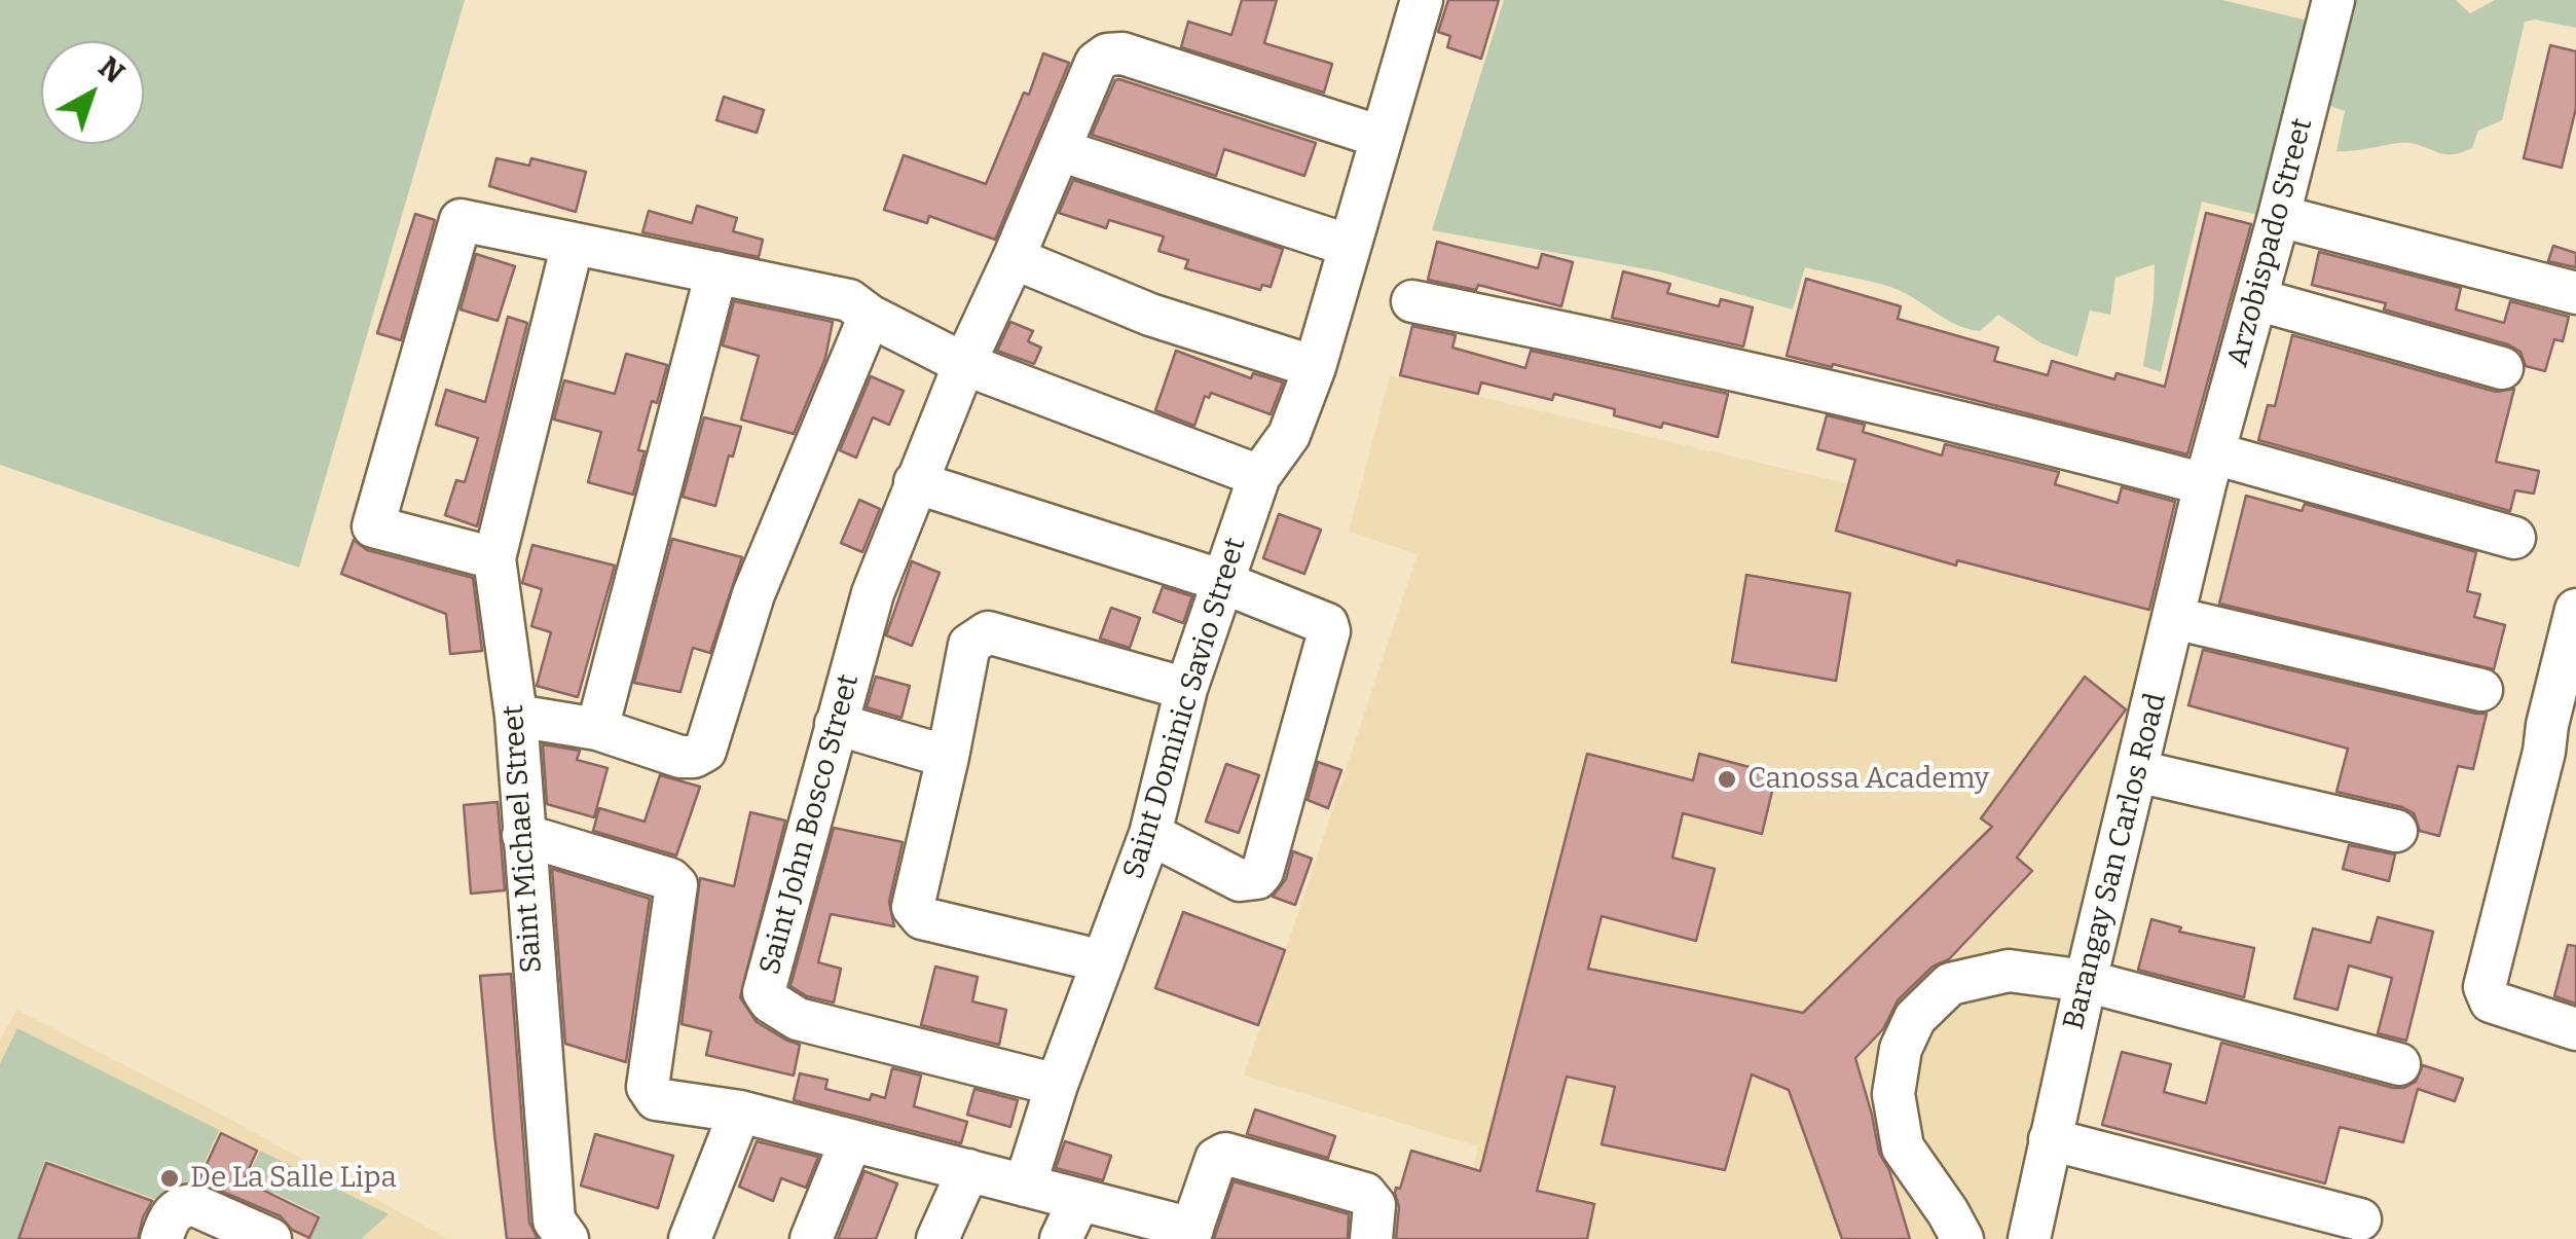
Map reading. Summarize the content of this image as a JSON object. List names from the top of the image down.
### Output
{
  "streets": {
    "street": [
      "Arzobispado Street",
      "Saint Dominic Savio Street",
      "Saint John Bosco Street",
      "Saint Michael Street",
      "Barangay San Carlos Road"
    ]
  },
  "crossings": [
    ["Arzobispado Street", "Barangay San Carlos Road"],
    ["Saint Dominic Savio Street", "Saint John Bosco Street"]
  ],
  "places": ["Canossa Academy", "De La Salle Lipa"],
  "north": "top right"
}
